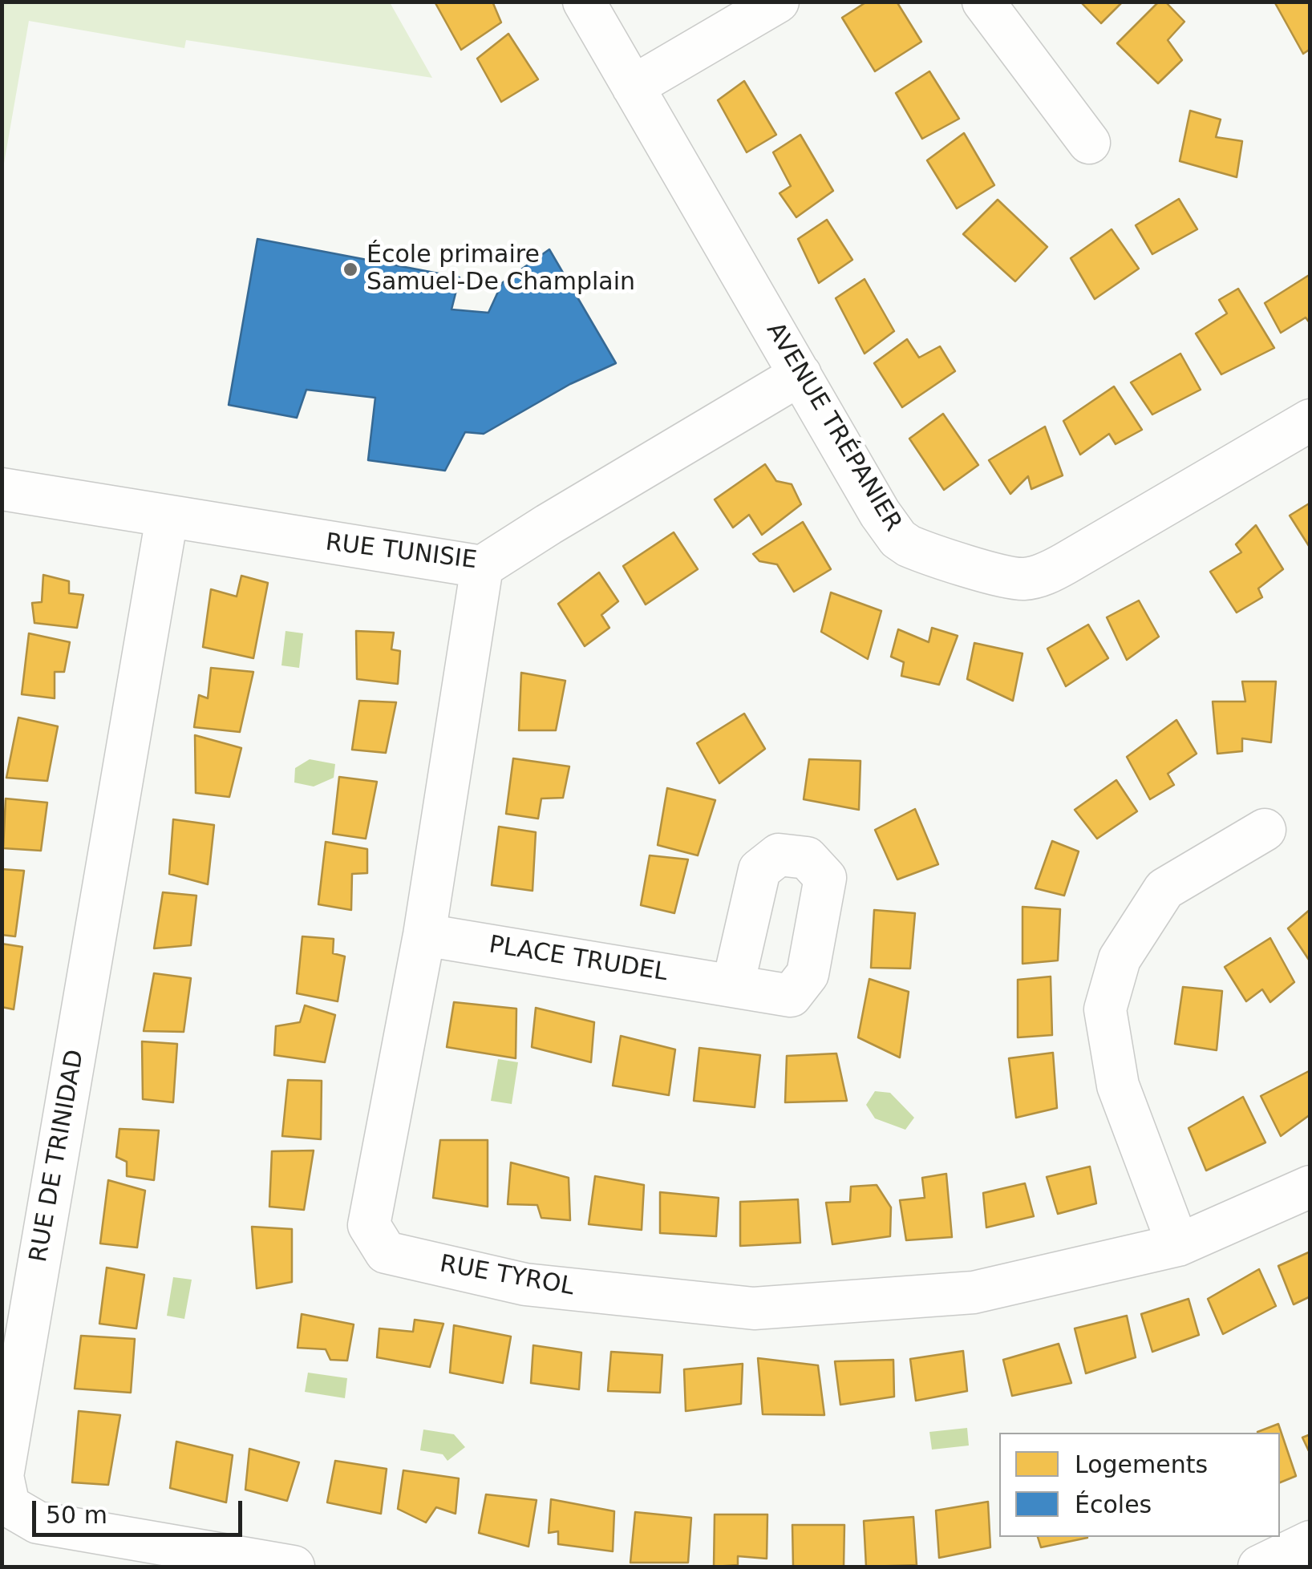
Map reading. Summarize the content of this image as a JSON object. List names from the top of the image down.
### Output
{
  "streets": {
    "street": [
      "AVENUE TRÉPANIER",
      "RUE TUNISIE",
      "PLACE TRUDEL",
      "RUE DE TRINIDAD",
      "RUE TYROL"
    ]
  },
  "crossings": [
    ["AVENUE TRÉPANIER", "RUE TUNISIE"],
    ["RUE TUNISIE", "RUE DE TRINIDAD"],
    ["RUE TUNISIE", "RUE TYROL"],
    ["PLACE TRUDEL", "RUE TYROL"]
  ],
  "places": ["École primaire Samuel-De Champlain"],
  "legend": ["Logements", "Écoles"],
  "scale_bar": "50 m"
}
